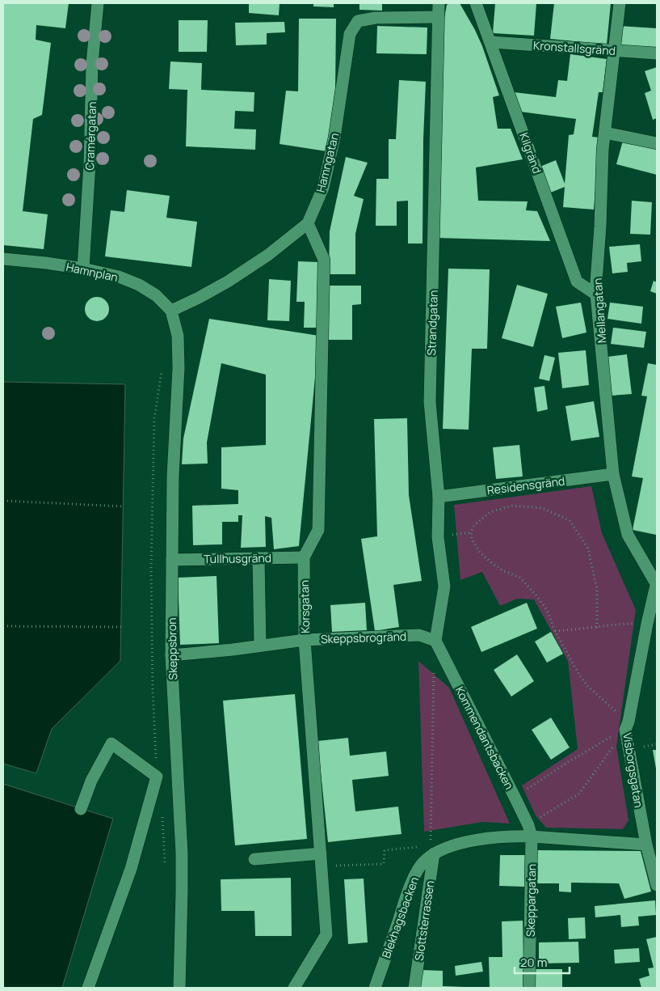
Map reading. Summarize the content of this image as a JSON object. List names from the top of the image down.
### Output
{
  "streets": {
    "street": [
      "Kronstallsgränd",
      "Cramérgatan",
      "Kilgränd",
      "Hamngatan",
      "Hamnplan",
      "Mellangatan",
      "Strandgatan",
      "Residensgränd",
      "Tullhusgränd",
      "Korsgatan",
      "Skeppsbrogränd",
      "Skeppsbron",
      "Kommendantsbacken",
      "Visborgsgatan",
      "Skeppargatan",
      "Blekhagsbacken",
      "Slottsterrassen"
    ]
  },
  "crossings": [
    ["Kronstallsgränd", "Kilgränd"],
    ["Kronstallsgränd", "Mellangatan"],
    ["Cramérgatan", "Hamnplan"],
    ["Kilgränd", "Mellangatan"],
    ["Hamngatan", "Hamnplan"],
    ["Hamngatan", "Strandgatan"],
    ["Hamngatan", "Korsgatan"],
    ["Hamngatan", "Skeppsbron"],
    ["Hamnplan", "Skeppsbron"],
    ["Mellangatan", "Residensgränd"],
    ["Mellangatan", "Visborgsgatan"],
    ["Strandgatan", "Residensgränd"],
    ["Strandgatan", "Skeppsbrogränd"],
    ["Strandgatan", "Kommendantsbacken"],
    ["Tullhusgränd", "Korsgatan"],
    ["Tullhusgränd", "Skeppsbron"],
    ["Korsgatan", "Skeppsbrogränd"],
    ["Skeppsbrogränd", "Skeppsbron"],
    ["Skeppsbrogränd", "Kommendantsbacken"],
    ["Kommendantsbacken", "Skeppargatan"],
    ["Blekhagsbacken", "Slottsterrassen"]
  ],
  "scale_bar": "20 m"
}
